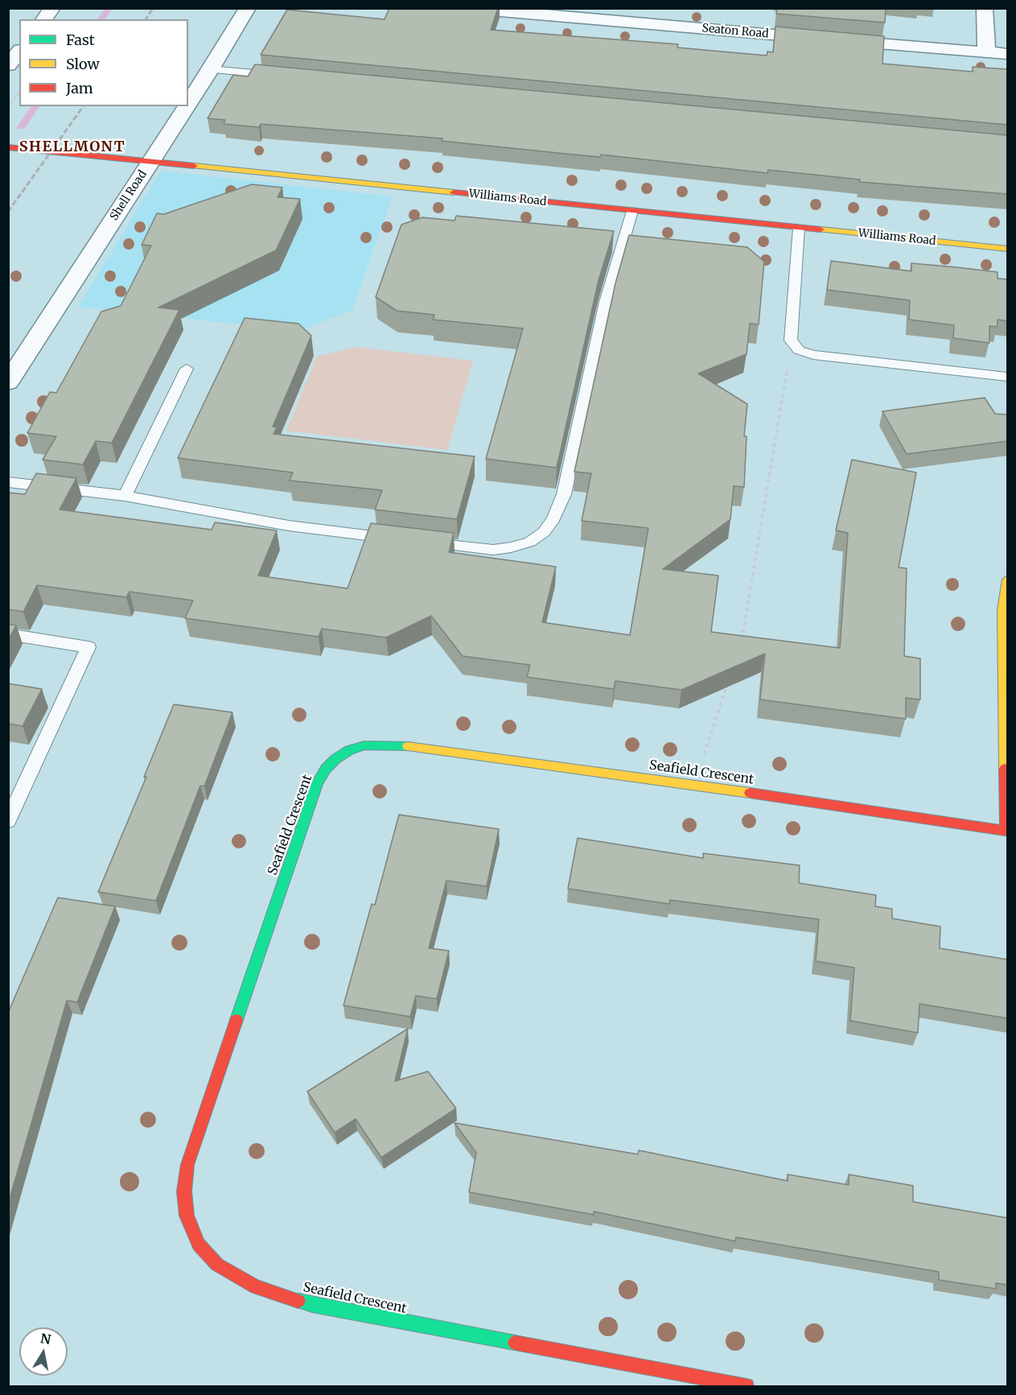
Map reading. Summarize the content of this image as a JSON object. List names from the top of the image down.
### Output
{
  "streets": {
    "street": [
      "Seaton Road",
      "Shell Road",
      "Williams Road",
      "Seafield Crescent"
    ]
  },
  "crossings": [
    ["Shell Road", "Williams Road"]
  ],
  "districts": ["SHELLMONT"],
  "legend": ["Fast", "Slow", "Jam"],
  "north": "top"
}
